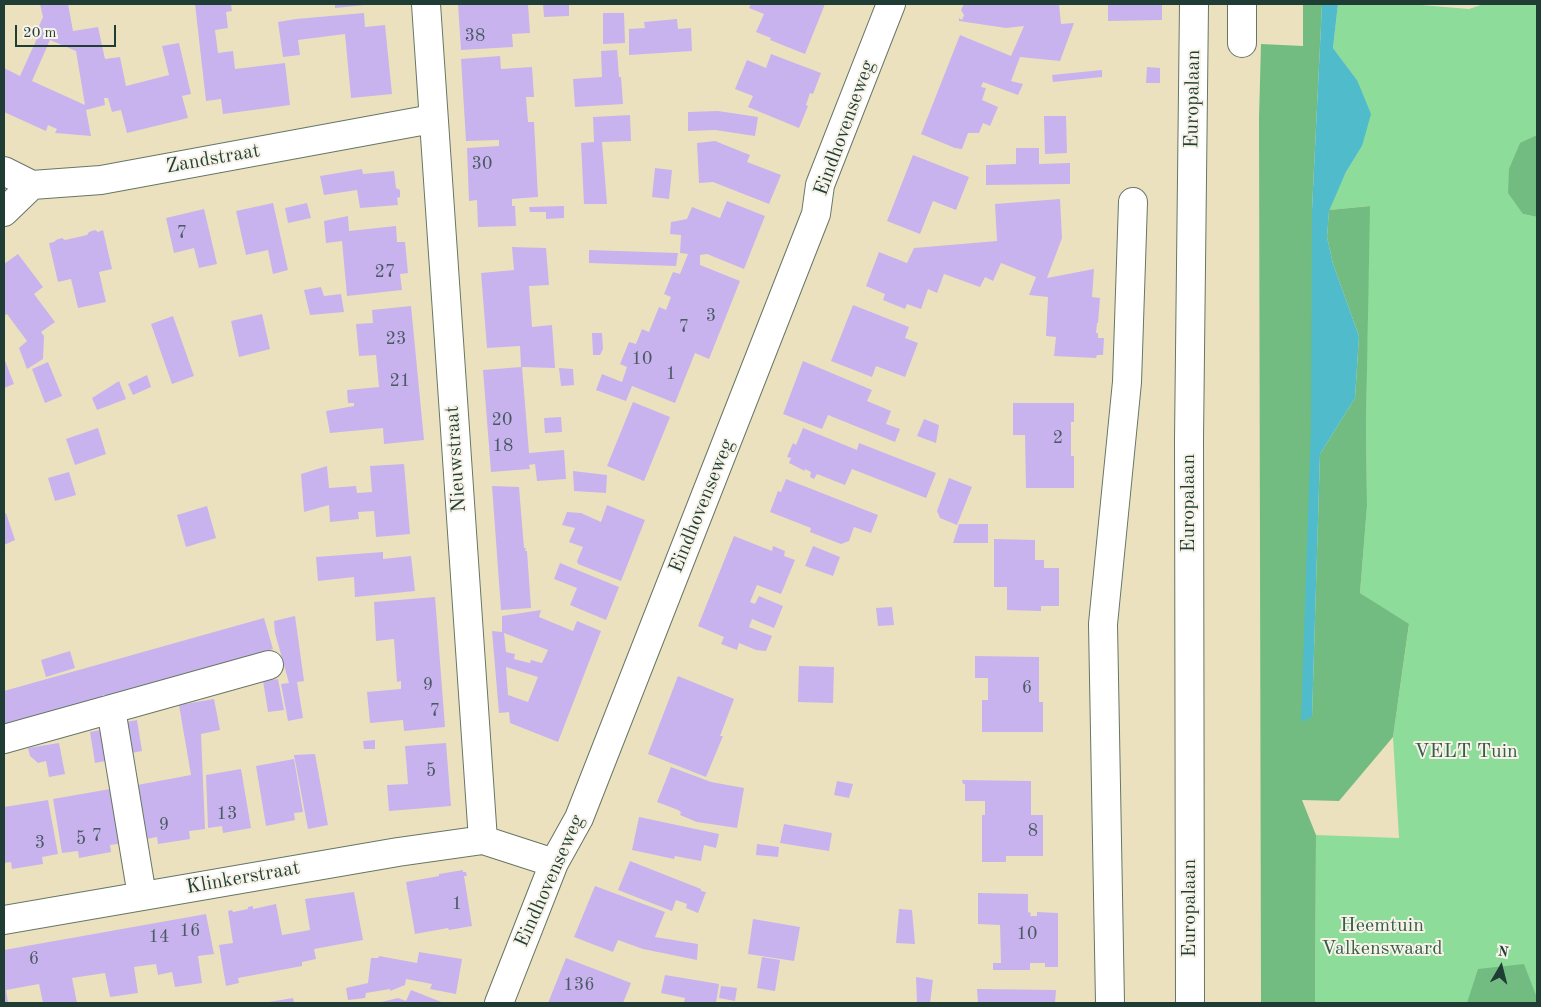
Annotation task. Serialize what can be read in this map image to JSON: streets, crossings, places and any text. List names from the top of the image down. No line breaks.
{"streets":{"street":["Europalaan","Eindhovenseweg","Zandstraat","Nieuwstraat","Klinkerstraat"]},"crossings":[["Zandstraat","Nieuwstraat"],["Nieuwstraat","Klinkerstraat"]],"parks":["VELT Tuin","Heemtuin Valkenswaard"],"house_numbers":["38","30","7","27","3","7","23","10","1","21","20","2","18","9","6","7","5","13","9","8","7","5","3","1","16","10","14","6","136"],"scale_bar":"20 m","north":"top"}
